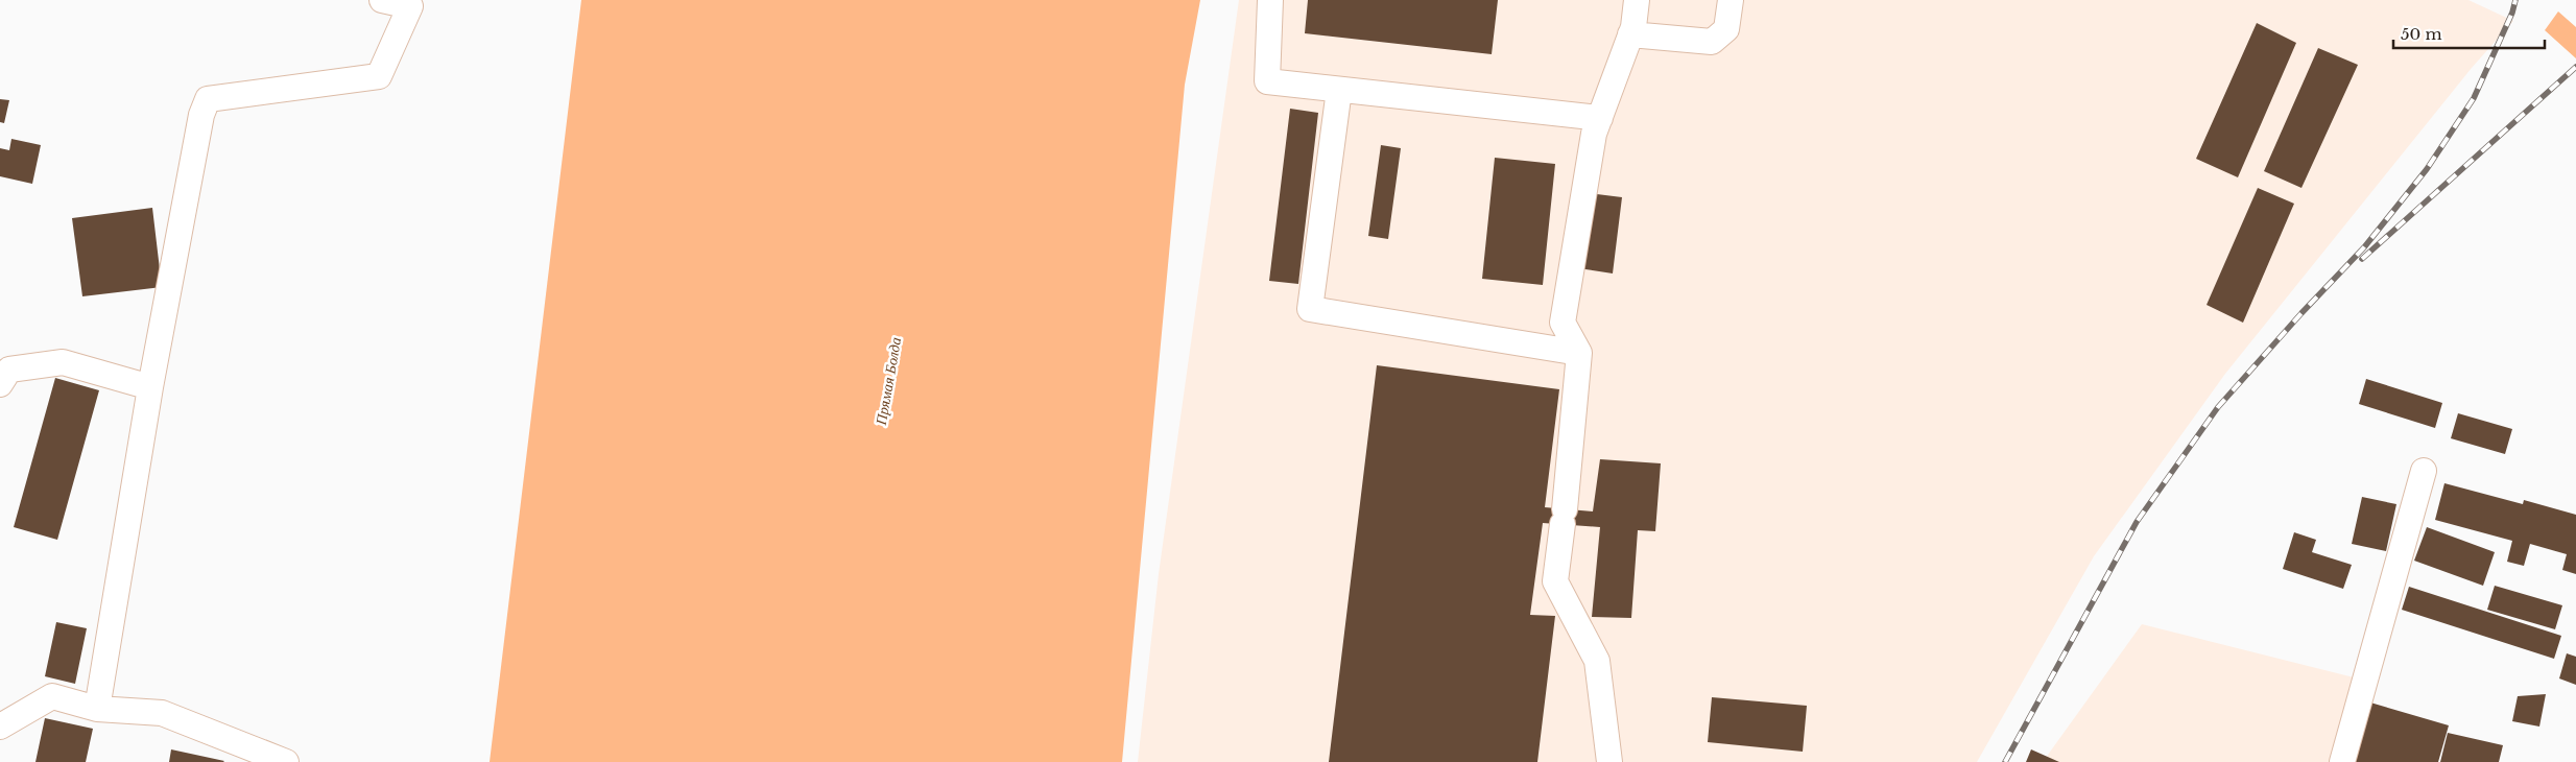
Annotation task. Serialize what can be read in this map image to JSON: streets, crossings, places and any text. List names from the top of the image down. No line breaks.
{"water":["Прямая Болда"],"scale_bar":"50 m"}
